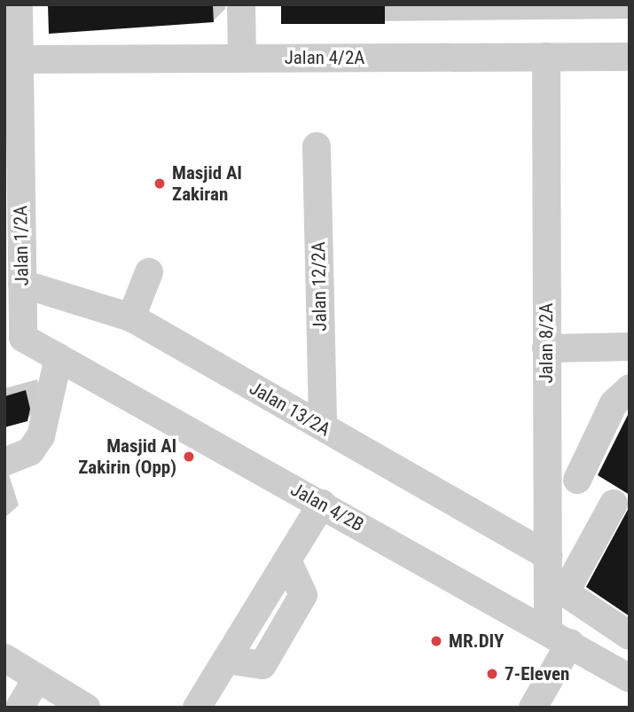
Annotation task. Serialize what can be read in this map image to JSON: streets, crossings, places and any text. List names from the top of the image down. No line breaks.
{"streets":{"street":["Jalan 4/2A","Jalan 1/2A","Jalan 12/2A","Jalan 8/2A","Jalan 13/2A","Jalan 4/2B"]},"crossings":[["Jalan 4/2A","Jalan 1/2A"],["Jalan 4/2A","Jalan 8/2A"],["Jalan 1/2A","Jalan 13/2A"],["Jalan 1/2A","Jalan 4/2B"],["Jalan 12/2A","Jalan 13/2A"],["Jalan 8/2A","Jalan 13/2A"],["Jalan 8/2A","Jalan 4/2B"]],"places":["Masjid Al Zakiran","Masjid Al Zakirin (Opp)","MR.DIY","7-Eleven"]}
